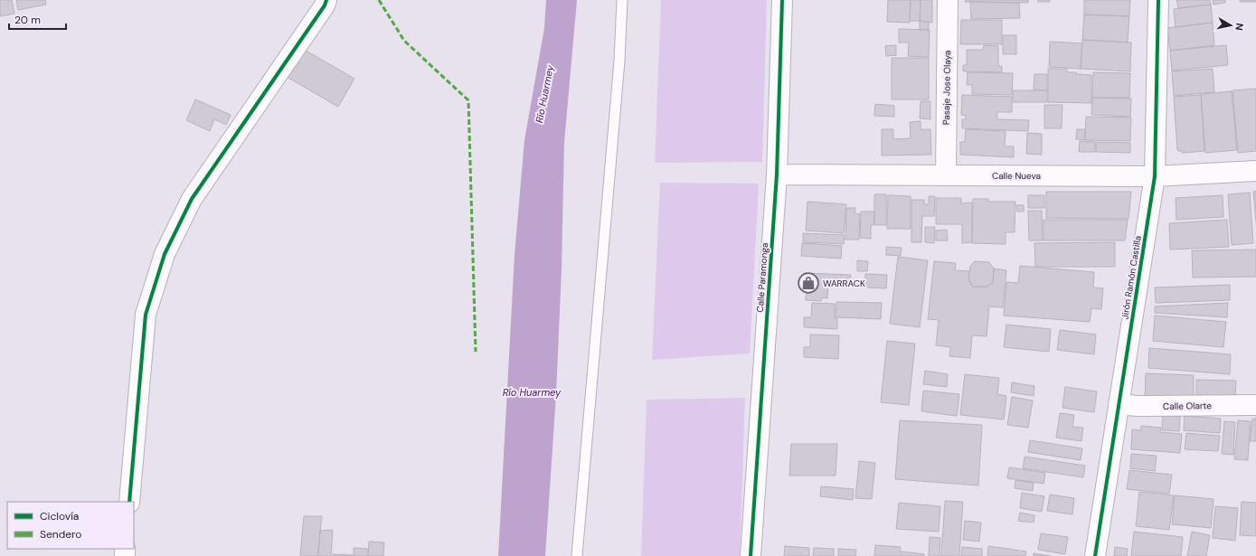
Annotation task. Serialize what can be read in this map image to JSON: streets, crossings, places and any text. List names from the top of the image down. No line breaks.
{"streets":{"street":["Pasaje Jose Olaya","Calle Nueva","Calle Paramonga","Jirón Ramón Castilla","Calle Olarte"]},"crossings":[["Pasaje Jose Olaya","Calle Nueva"],["Calle Nueva","Calle Paramonga"],["Calle Nueva","Jirón Ramón Castilla"],["Jirón Ramón Castilla","Calle Olarte"]],"water":["Río Huarmey"],"places":{"shop":["WARRACK"]},"legend":["Ciclovía","Sendero"],"scale_bar":"20 m","north":"right"}
